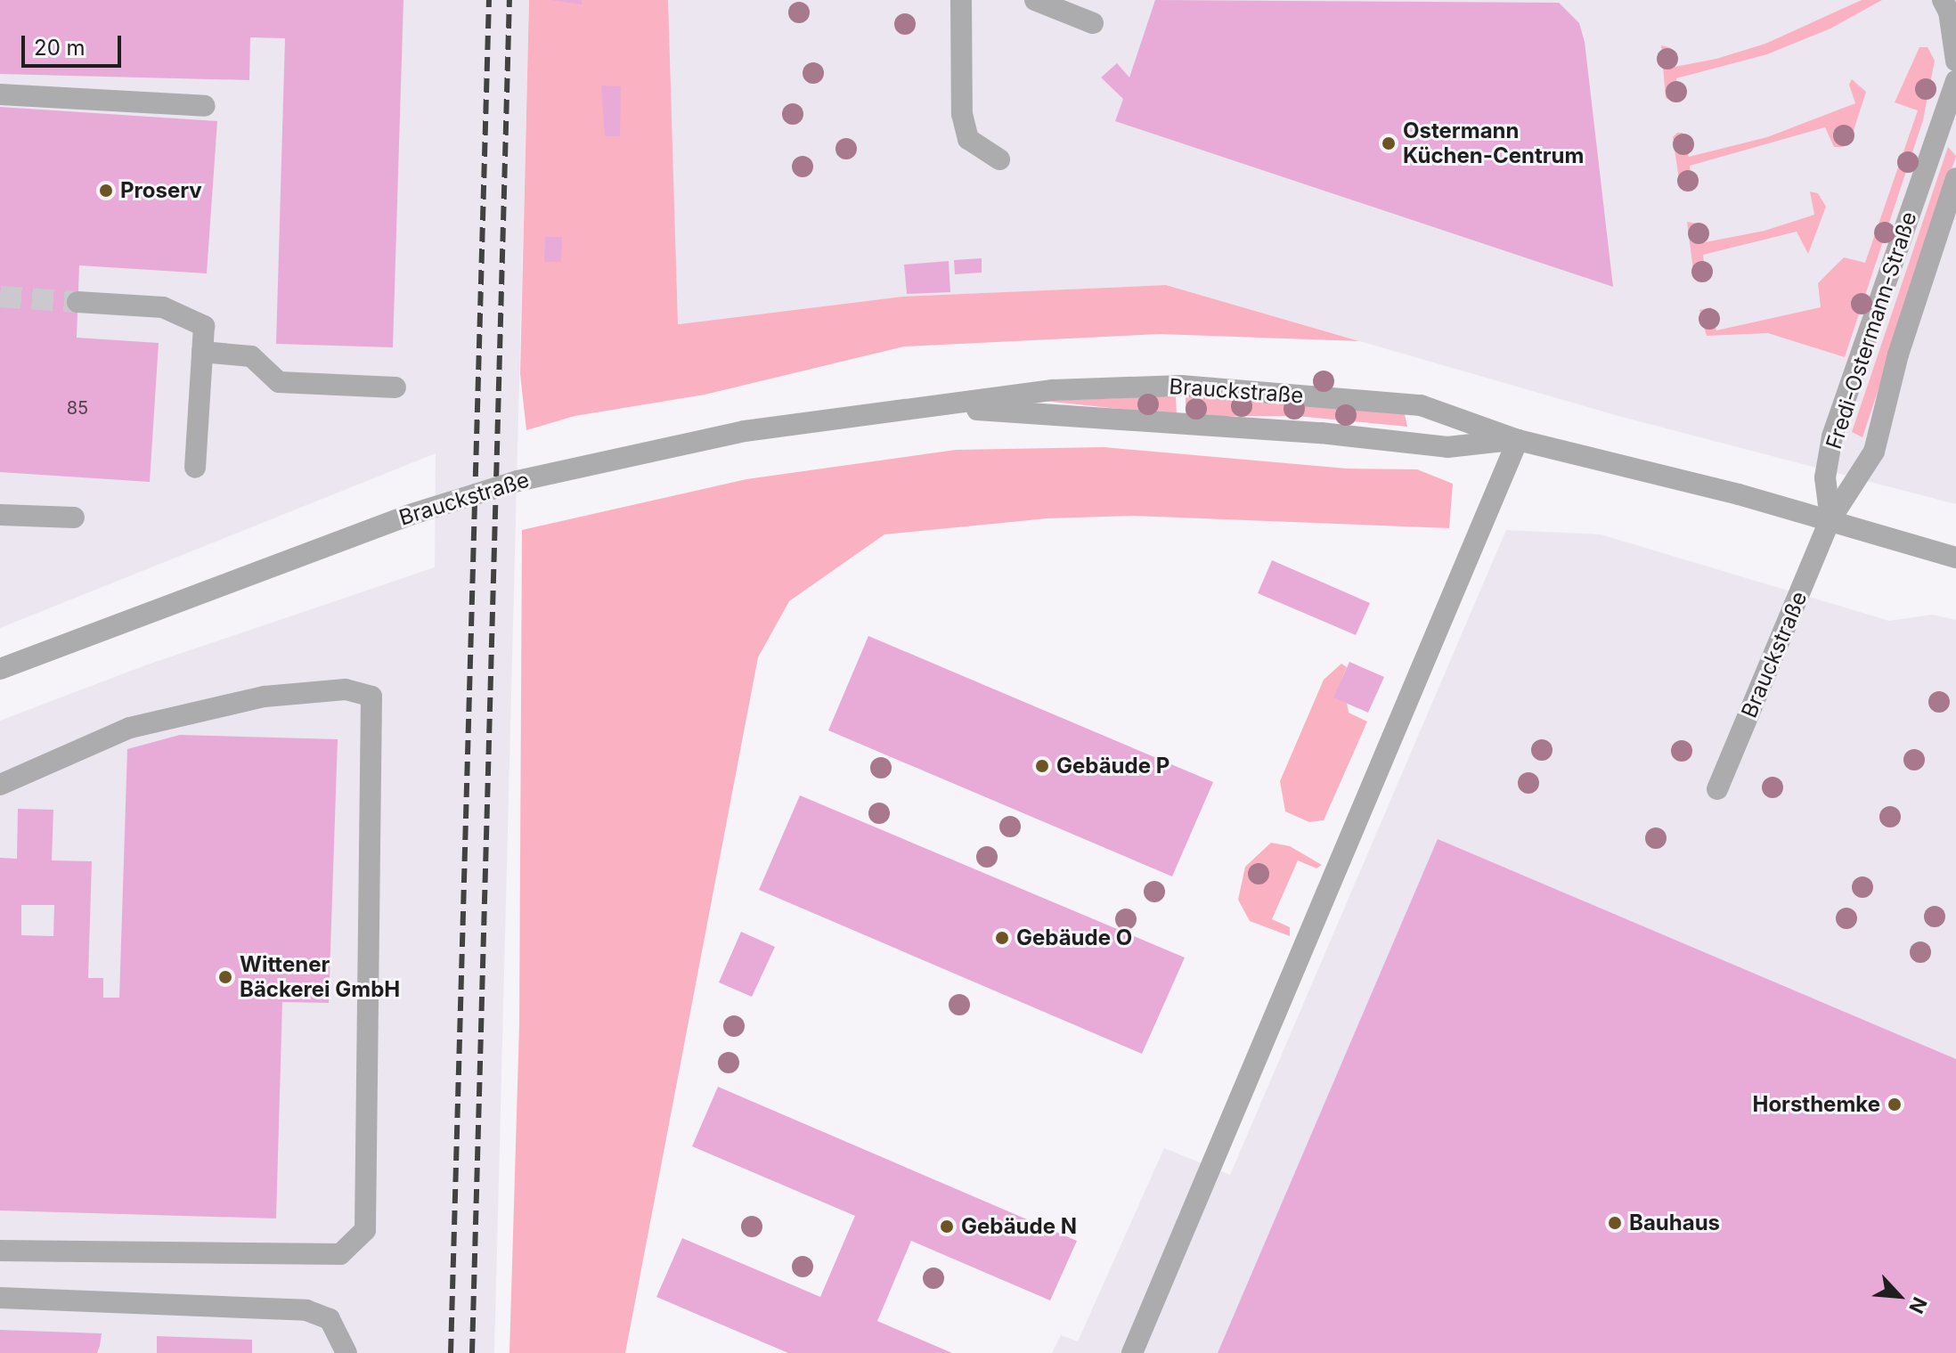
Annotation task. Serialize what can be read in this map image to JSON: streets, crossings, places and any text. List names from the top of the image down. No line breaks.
{"streets":{"street":["Fredi-Ostermann-Straße","Brauckstraße"]},"crossings":[["Fredi-Ostermann-Straße","Brauckstraße"]],"places":["Ostermann Küchen-Centrum","Proserv","Gebäude P","Gebäude O","Wittener Bäckerei GmbH","Horsthemke","Bauhaus","Gebäude N"],"house_numbers":["85"],"scale_bar":"20 m","north":"bottom right"}
